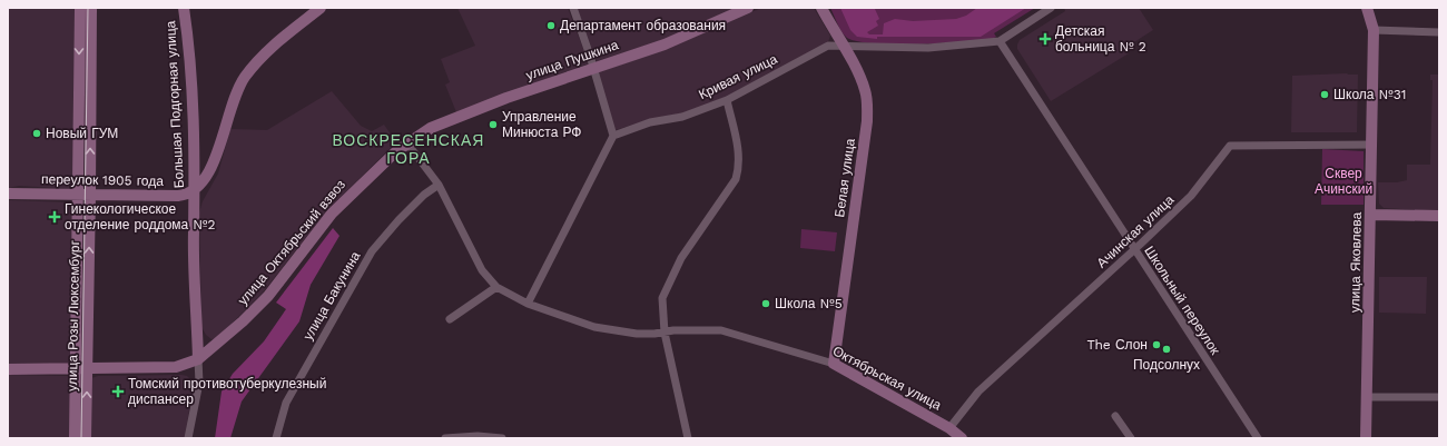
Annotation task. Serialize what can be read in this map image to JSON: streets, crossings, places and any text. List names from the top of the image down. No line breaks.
{"streets":{"street":["улица Пушкина","Кривая улица","Большая Подгорная улица","Белая улица","переулок 1905 года","Ачинская улица","улица Октябрьский взвоз","улица Яковлева","улица Бакунина","Школьный переулок","улица Розы Люксембург","Октябрьская улица"]},"crossings":[["улица Пушкина","улица Октябрьский взвоз"],["улица Пушкина","Октябрьская улица"],["Кривая улица","Белая улица"],["Кривая улица","Школьный переулок"],["Большая Подгорная улица","переулок 1905 года"],["Большая Подгорная улица","улица Октябрьский взвоз"],["Белая улица","Октябрьская улица"],["переулок 1905 года","улица Розы Люксембург"],["Ачинская улица","улица Яковлева"],["Ачинская улица","Школьный переулок"],["Ачинская улица","Октябрьская улица"],["улица Октябрьский взвоз","Октябрьская улица"],["улица Бакунина","Октябрьская улица"]],"districts":["ВОСКРЕСЕНСКАЯ ГОРА"],"parks":["Сквер Ачинский"],"places":{"other":["Департамент образования","Школа №31","Управление Минюста РФ","Новый ГУМ","Школа №5","The Слон","Подсолнух"],"health":["Детская больница № 2","Гинекологическое отделение роддома №2","Томский противотуберкулезный диспансер"]}}
